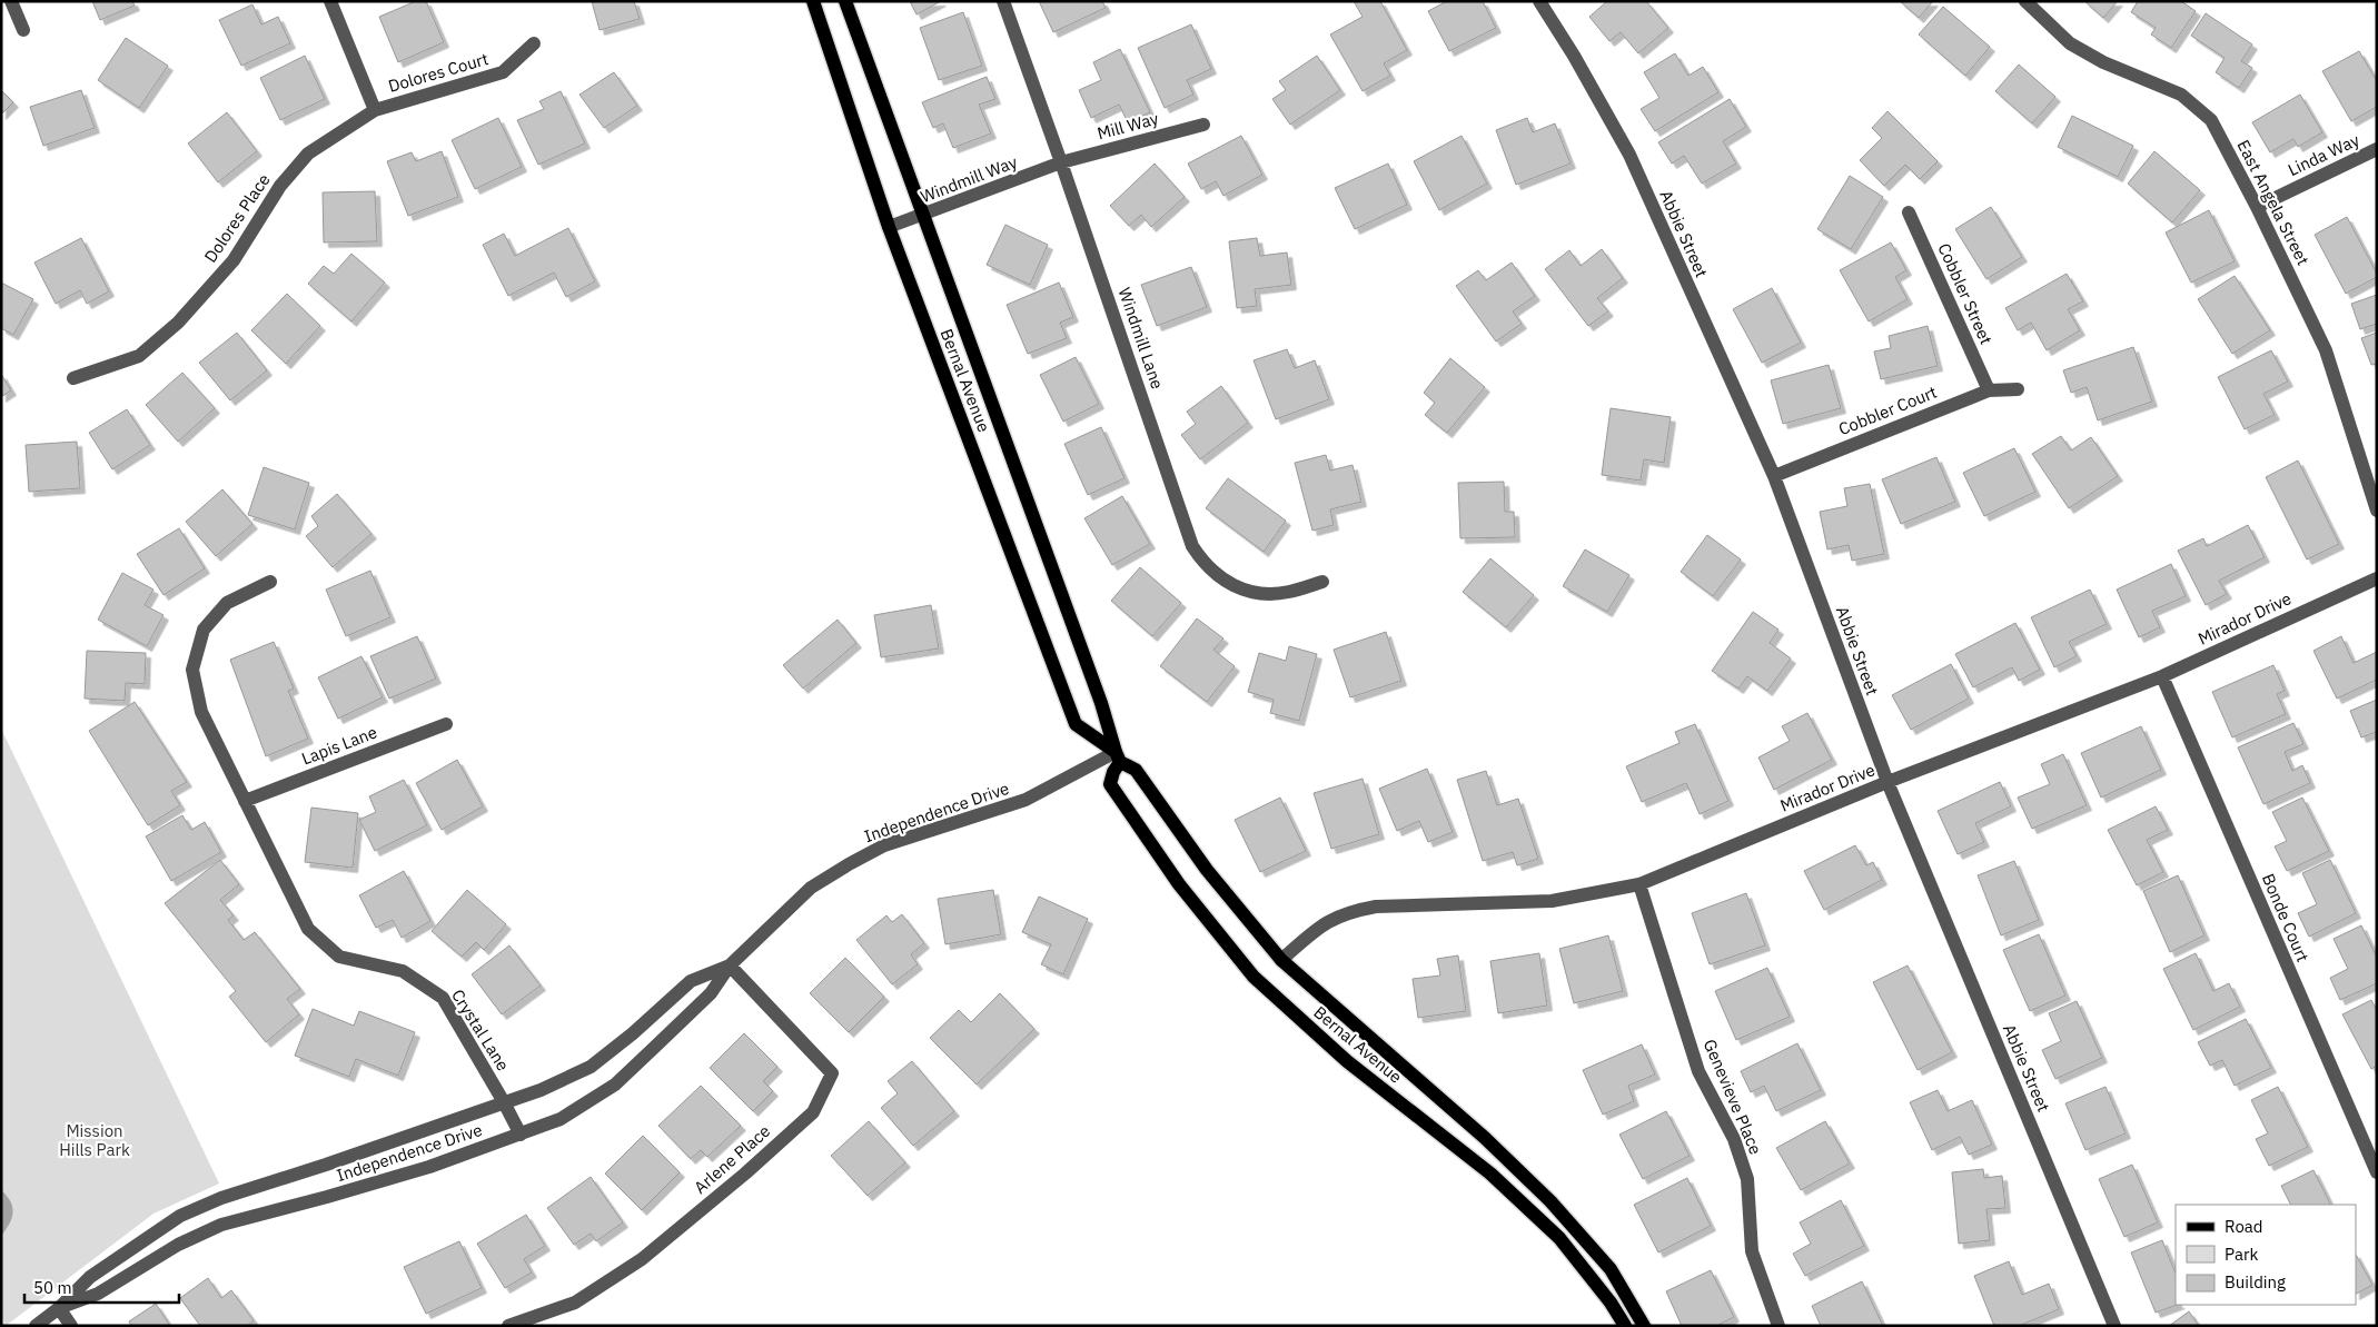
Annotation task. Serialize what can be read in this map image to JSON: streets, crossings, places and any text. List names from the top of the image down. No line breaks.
{"streets":{"main road":["Bernal Avenue"],"street":["Dolores Court","Mill Way","Linda Way","Windmill Way","East Angela Street","Dolores Place","Abbie Street","Cobbler Street","Windmill Lane","Cobbler Court","Mirador Drive","Lapis Lane","Independence Drive","Bonde Court","Crystal Lane","Genevieve Place","Arlene Place"]},"crossings":[["Dolores Court","Dolores Place"],["Mill Way","Windmill Way"],["Mill Way","Windmill Lane"],["Linda Way","East Angela Street"],["Windmill Way","Windmill Lane"],["Windmill Way","Bernal Avenue"],["Abbie Street","Cobbler Court"],["Abbie Street","Mirador Drive"],["Cobbler Street","Cobbler Court"],["Bernal Avenue","Mirador Drive"],["Bernal Avenue","Independence Drive"],["Mirador Drive","Bonde Court"],["Mirador Drive","Genevieve Place"],["Lapis Lane","Crystal Lane"],["Independence Drive","Crystal Lane"],["Independence Drive","Arlene Place"]],"parks":["Mission Hills Park"],"legend":["Road","Park","Building"],"scale_bar":"50 m"}
